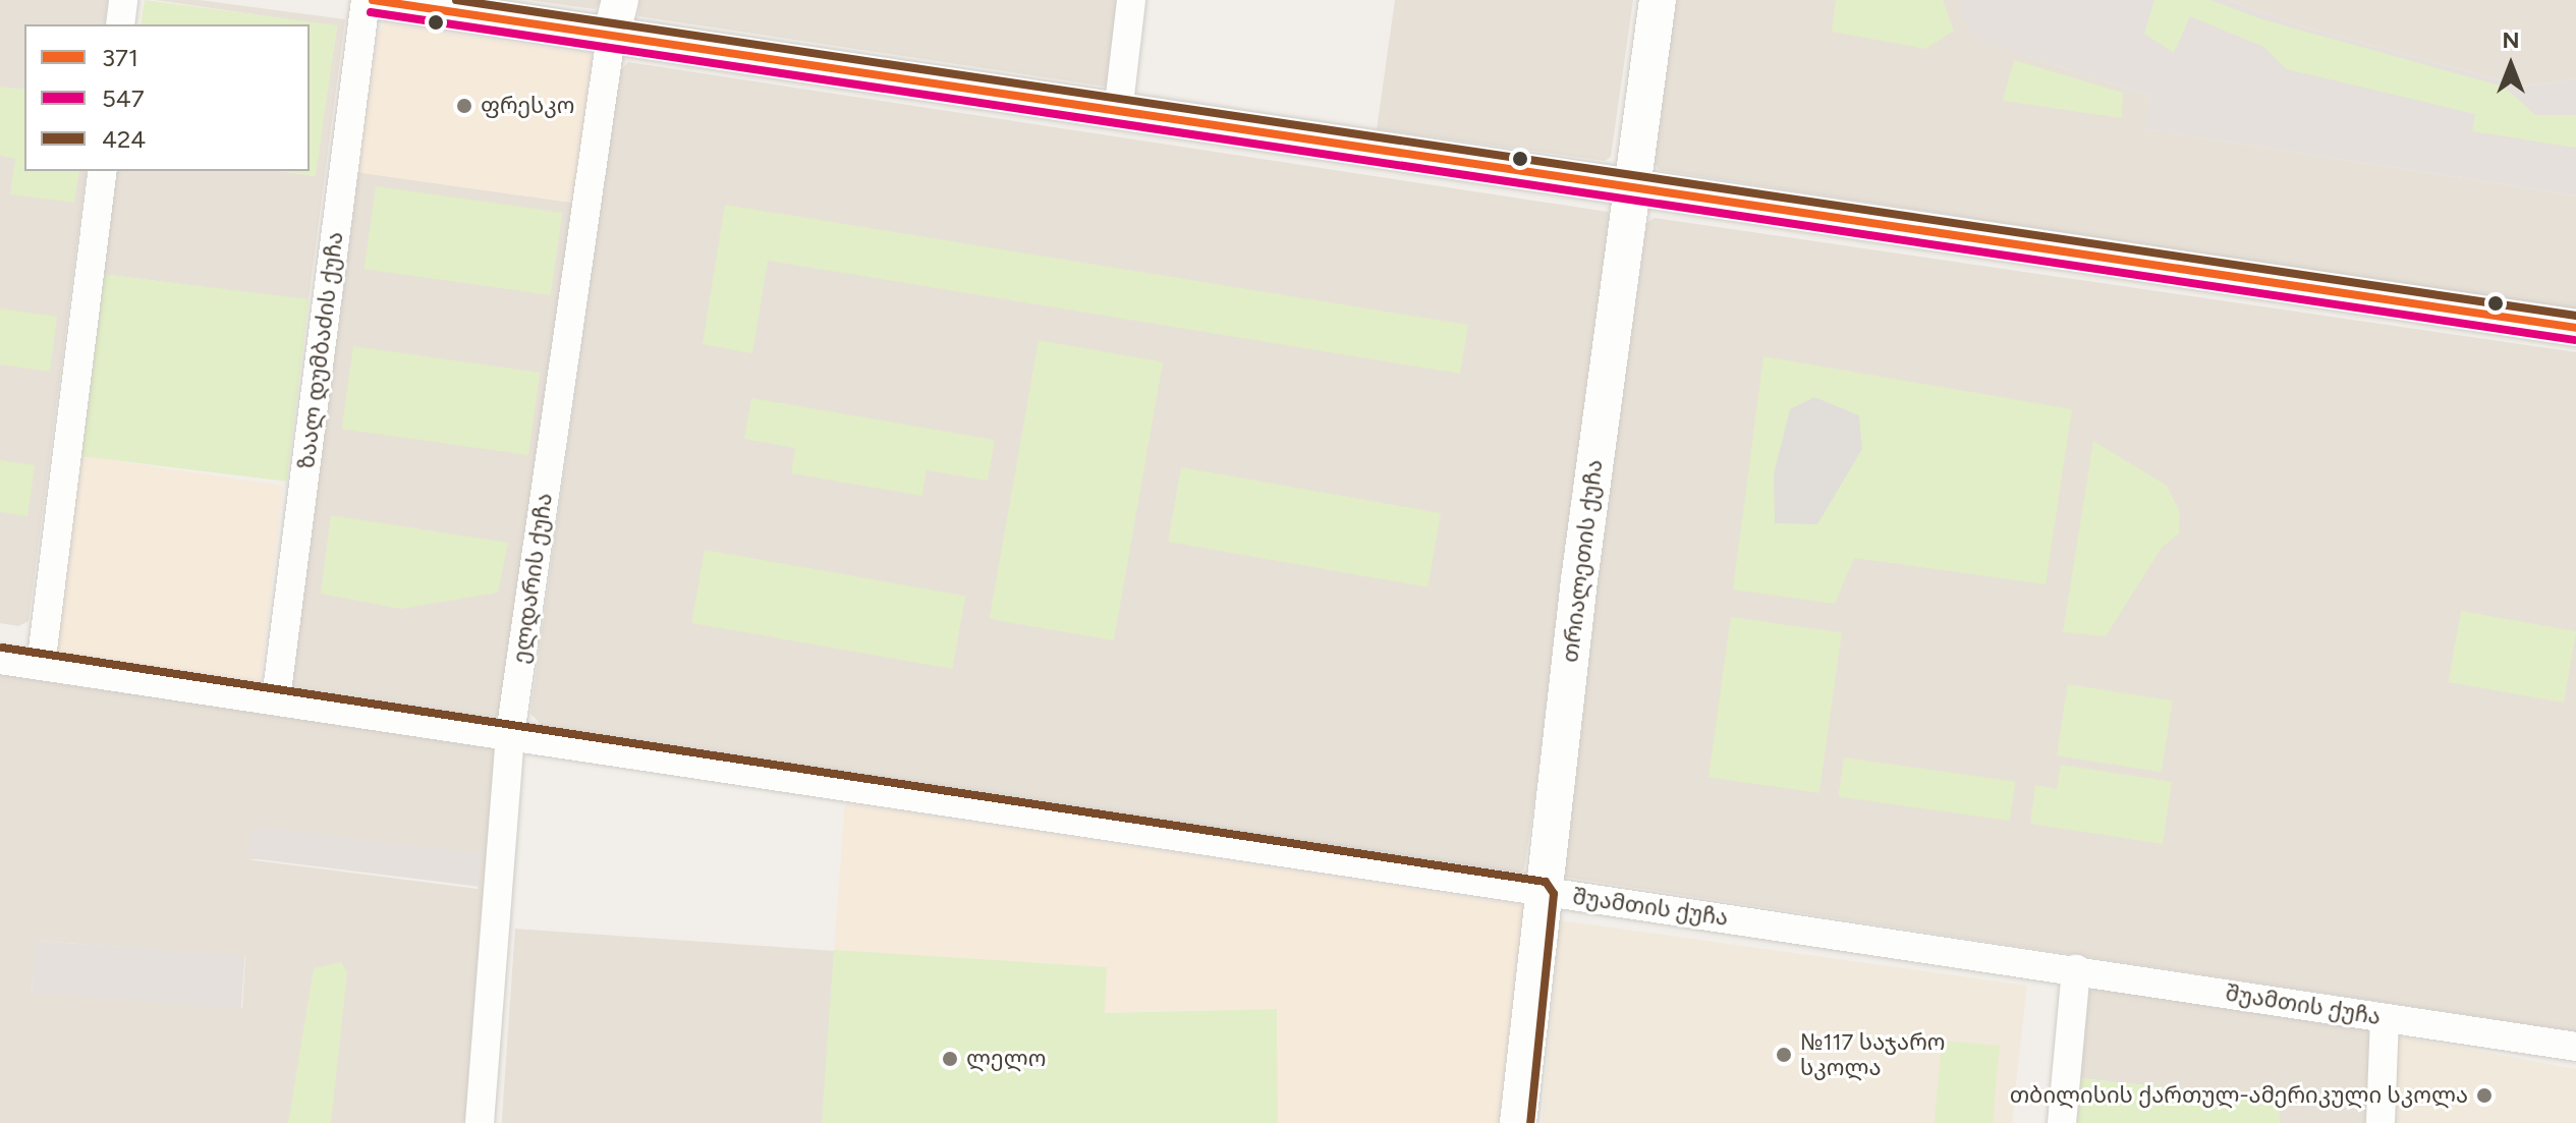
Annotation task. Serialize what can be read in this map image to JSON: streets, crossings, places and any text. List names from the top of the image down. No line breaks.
{"streets":{"street":["ზაალ დუმბაძის ქუჩა","თრიალეთის ქუჩა","ელდარის ქუჩა","შუამთის ქუჩა"]},"crossings":[["ზაალ დუმბაძის ქუჩა","შუამთის ქუჩა"],["თრიალეთის ქუჩა","შუამთის ქუჩა"],["ელდარის ქუჩა","შუამთის ქუჩა"]],"places":["ფრესკო","№117 საჯარო სკოლა","ლელო","თბილისის ქართულ-ამერიკული სკოლა"],"lines":["transit line 371","transit line 424","transit line 547"],"legend":["371","547","424"],"north":"top"}
